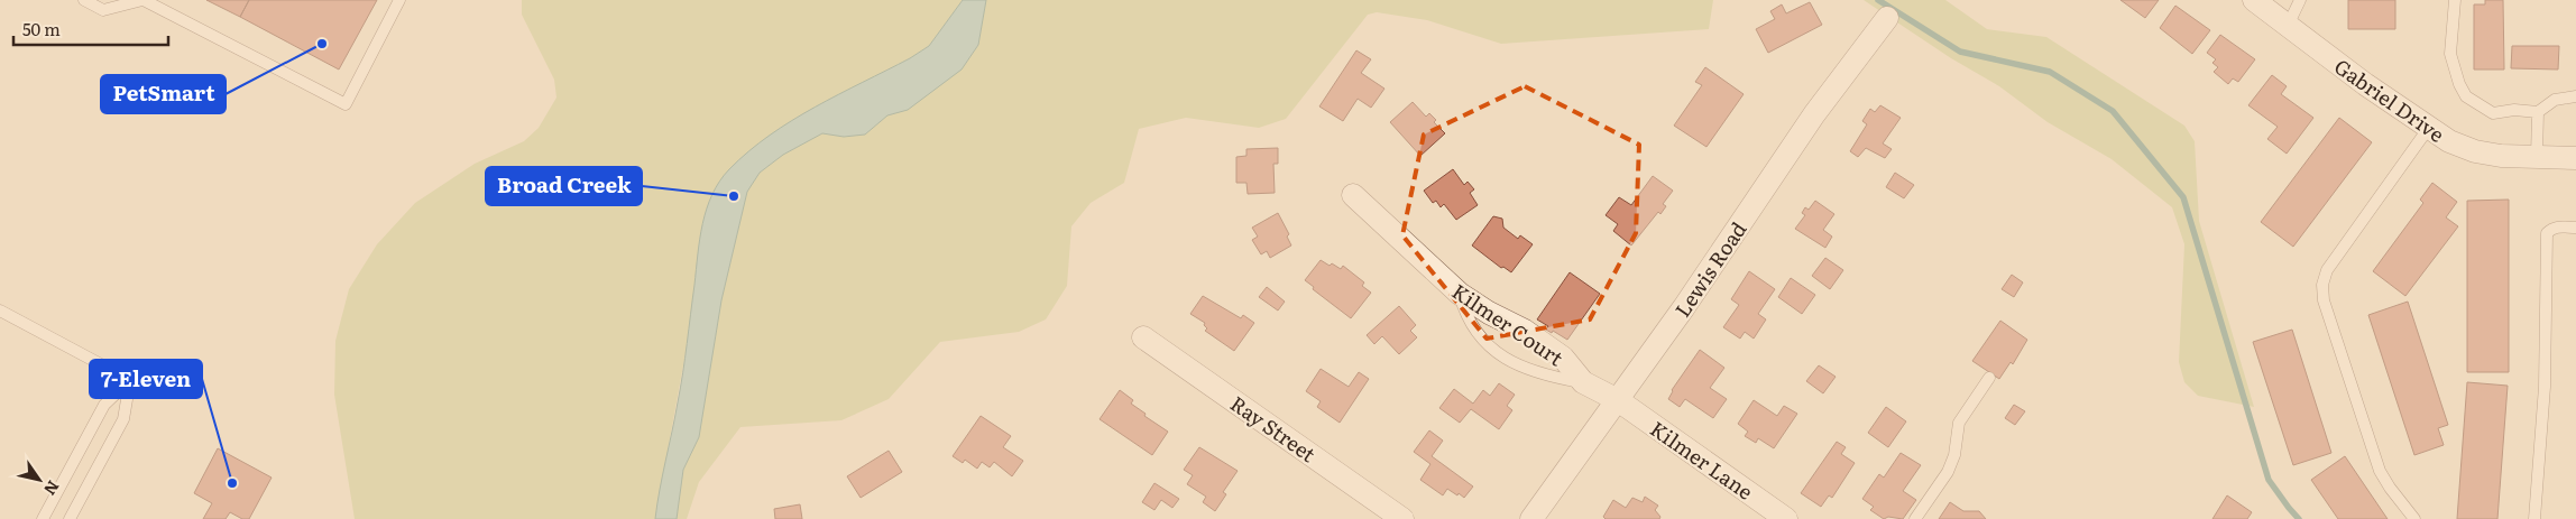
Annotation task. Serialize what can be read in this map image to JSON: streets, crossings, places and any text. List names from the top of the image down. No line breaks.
{"streets":{"street":["Gabriel Drive","Lewis Road","Kilmer Court","Ray Street","Kilmer Lane"]},"crossings":[["Lewis Road","Kilmer Court"],["Lewis Road","Kilmer Lane"],["Kilmer Court","Kilmer Lane"]],"places":["PetSmart","Broad Creek","7-Eleven"],"scale_bar":"50 m","north":"bottom right"}
